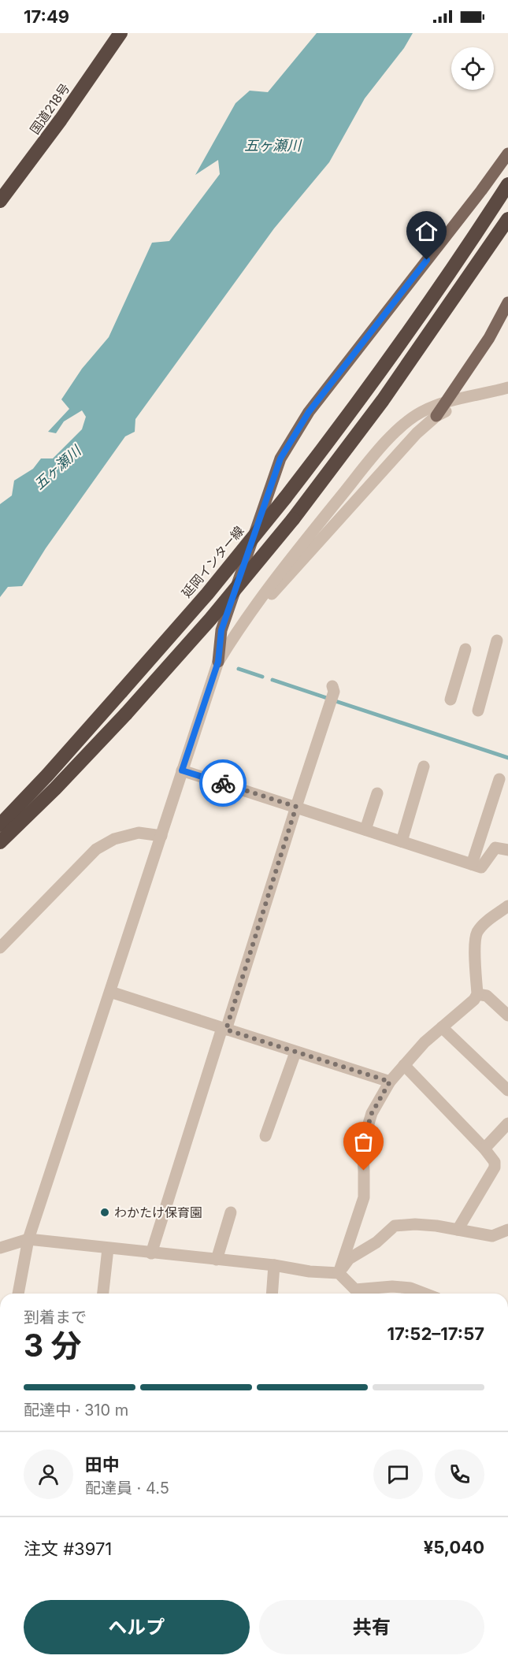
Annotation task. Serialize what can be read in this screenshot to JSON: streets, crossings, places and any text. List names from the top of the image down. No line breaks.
{"streets":{"highway":["国道218号","延岡インター線"]},"water":["五ヶ瀬川"],"places":["わかたけ保育園"],"page":{"status":"17:49","heading":["3 分","到着まで","17:52–17:57"],"panel":["田中","配達員 · 4.5","注文 #3971","¥5,040"],"bar":"配達中 · 310 m","buttons":["ヘルプ","共有"]}}
